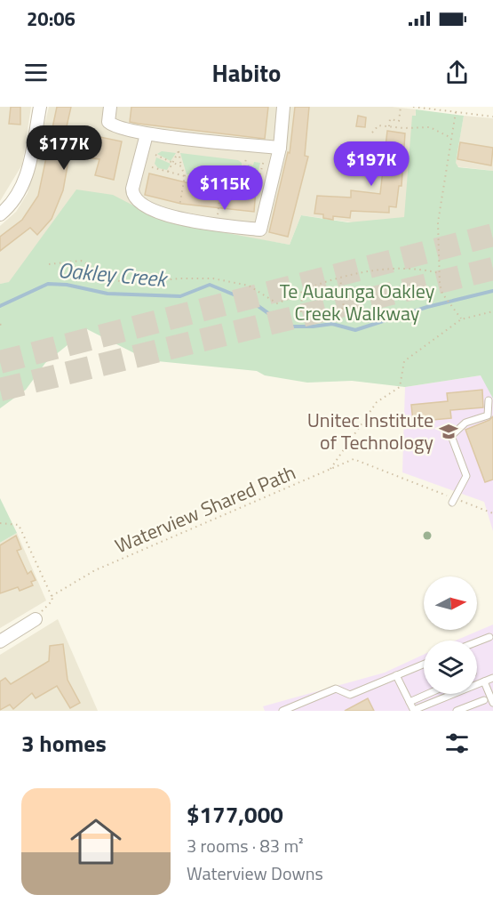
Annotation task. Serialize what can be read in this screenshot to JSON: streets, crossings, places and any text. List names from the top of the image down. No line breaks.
{"streets":{"path":["Waterview Shared Path"]},"water":["Oakley Creek"],"parks":["Te Auaunga Oakley Creek Walkway"],"places":{"school or university":["Unitec Institute of Technology"]},"north":"right","page":{"status":"20:06","header":"Habito","price":["$177K","$197K","$115K"],"heading":"3 homes","list":[{"name":"$177,000","note":"3 rooms · 83 m² · Waterview Downs"}]}}
